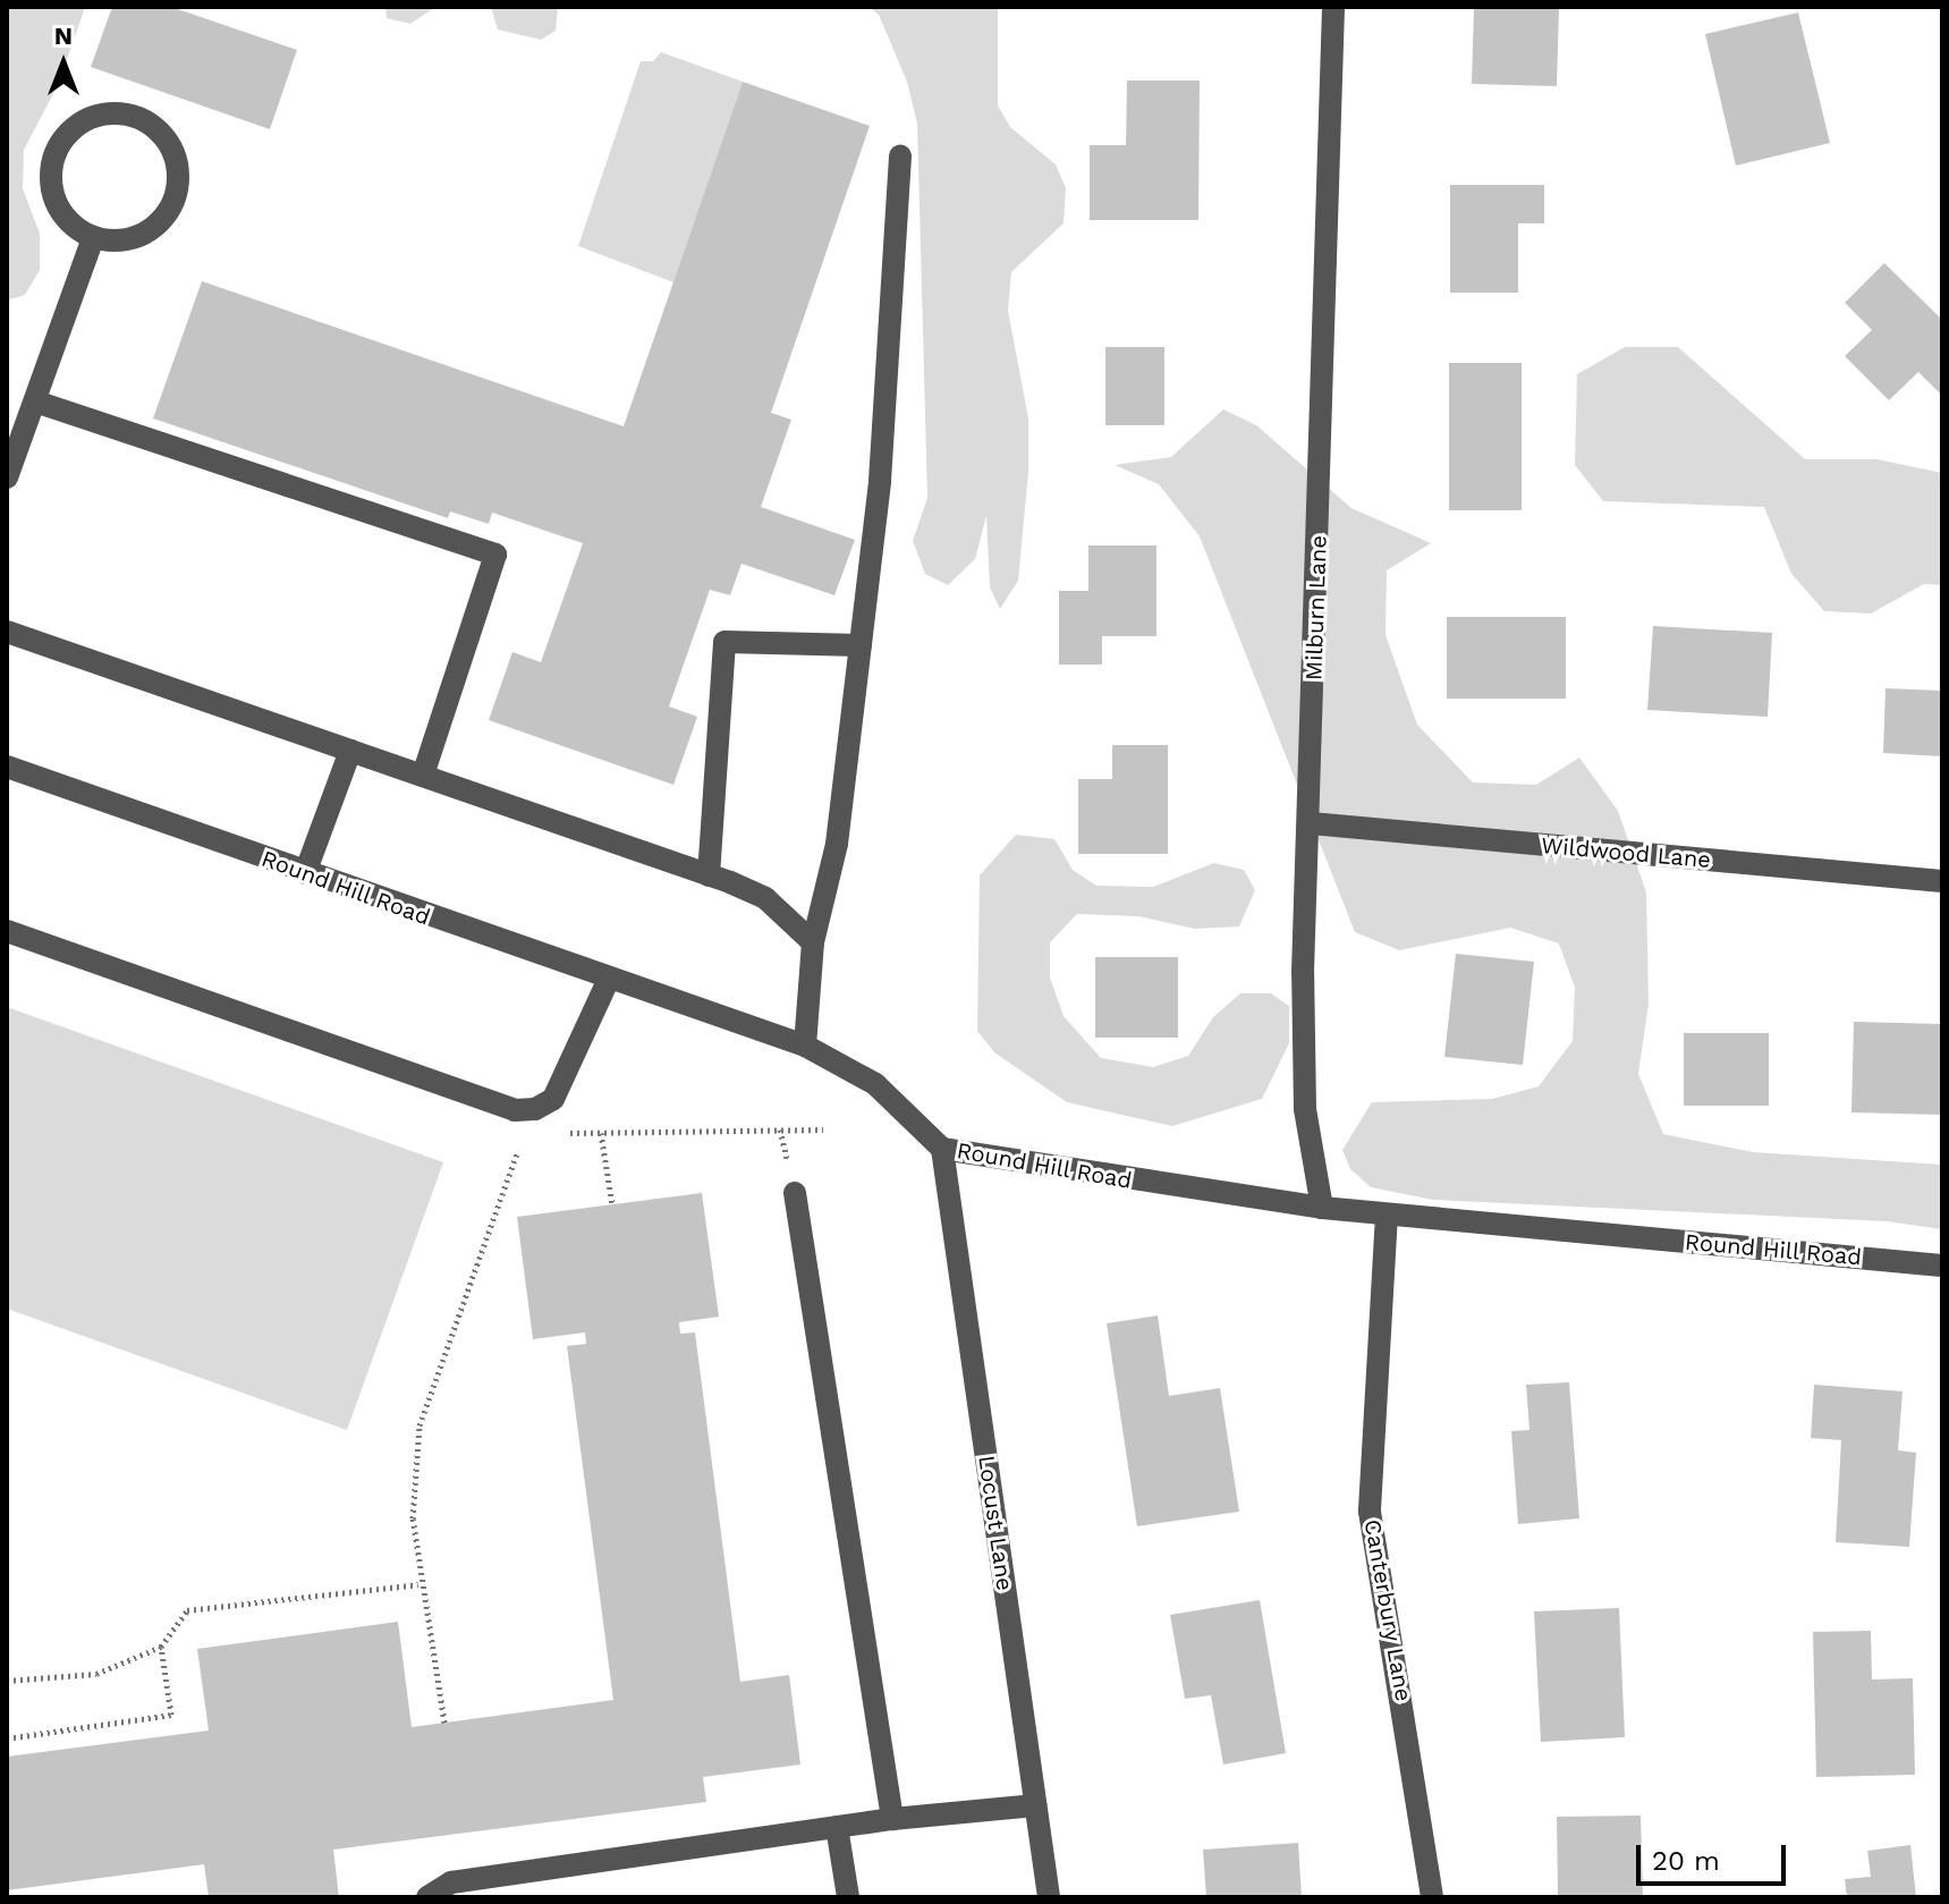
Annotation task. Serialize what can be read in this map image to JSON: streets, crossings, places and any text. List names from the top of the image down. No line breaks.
{"streets":{"street":["Milburn Lane","Wildwood Lane","Round Hill Road","Locust Lane","Canterbury Lane"]},"crossings":[["Milburn Lane","Wildwood Lane"],["Milburn Lane","Round Hill Road"],["Round Hill Road","Locust Lane"],["Round Hill Road","Canterbury Lane"]],"scale_bar":"20 m","north":"top"}
